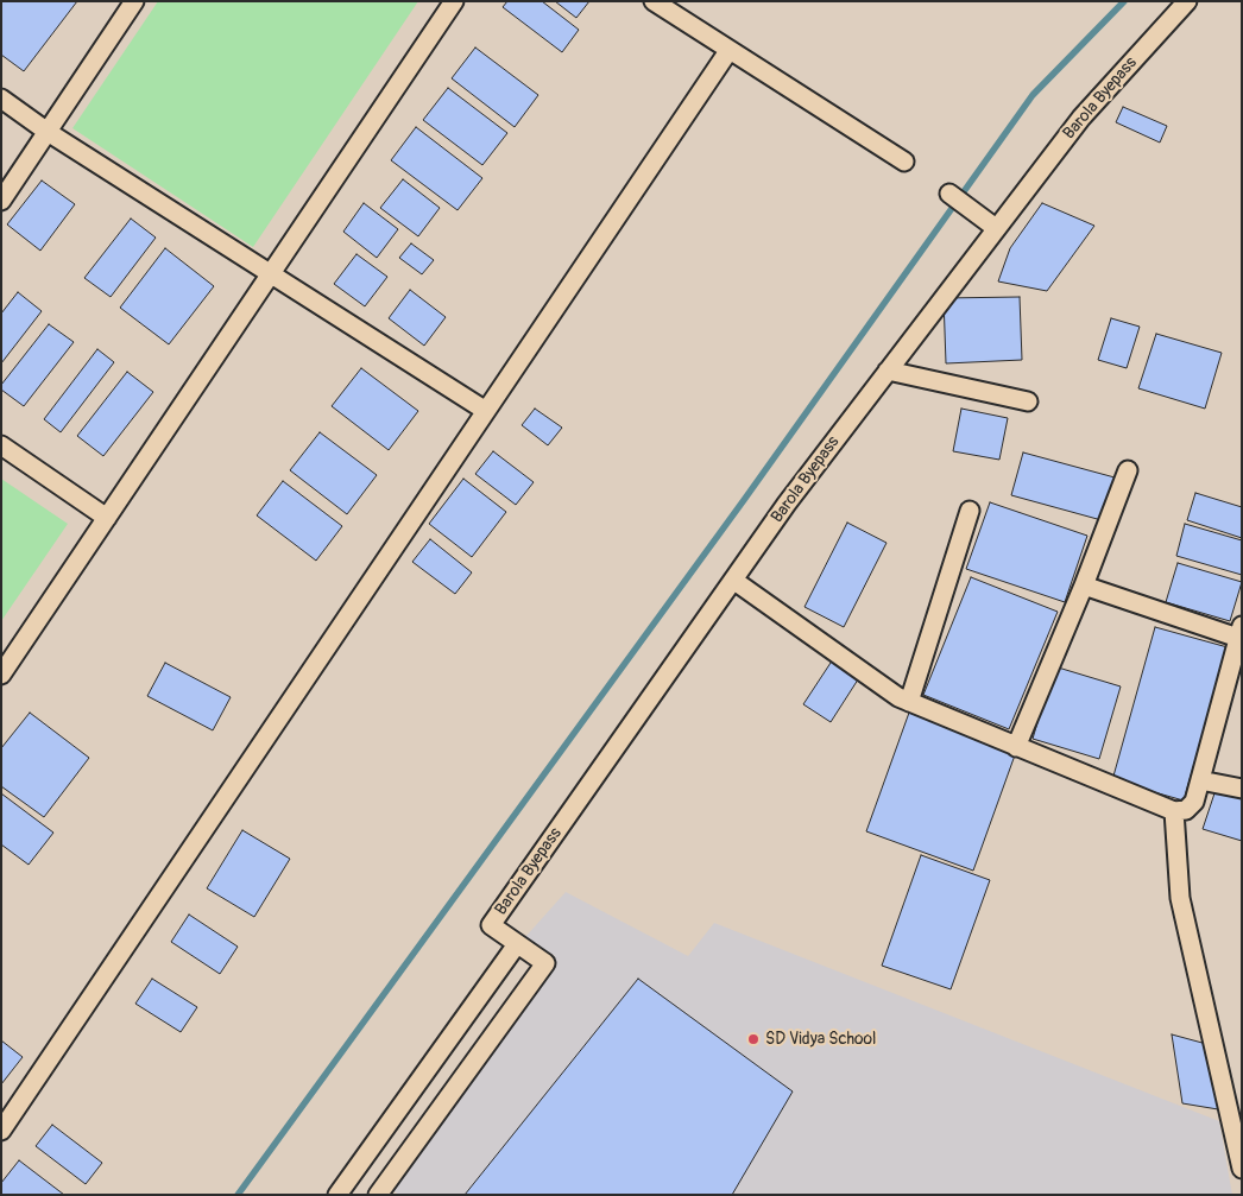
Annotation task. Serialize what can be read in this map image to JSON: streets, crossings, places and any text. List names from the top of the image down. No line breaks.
{"streets":{"street":["Barola Byepass"]},"places":["SD Vidya School"]}
